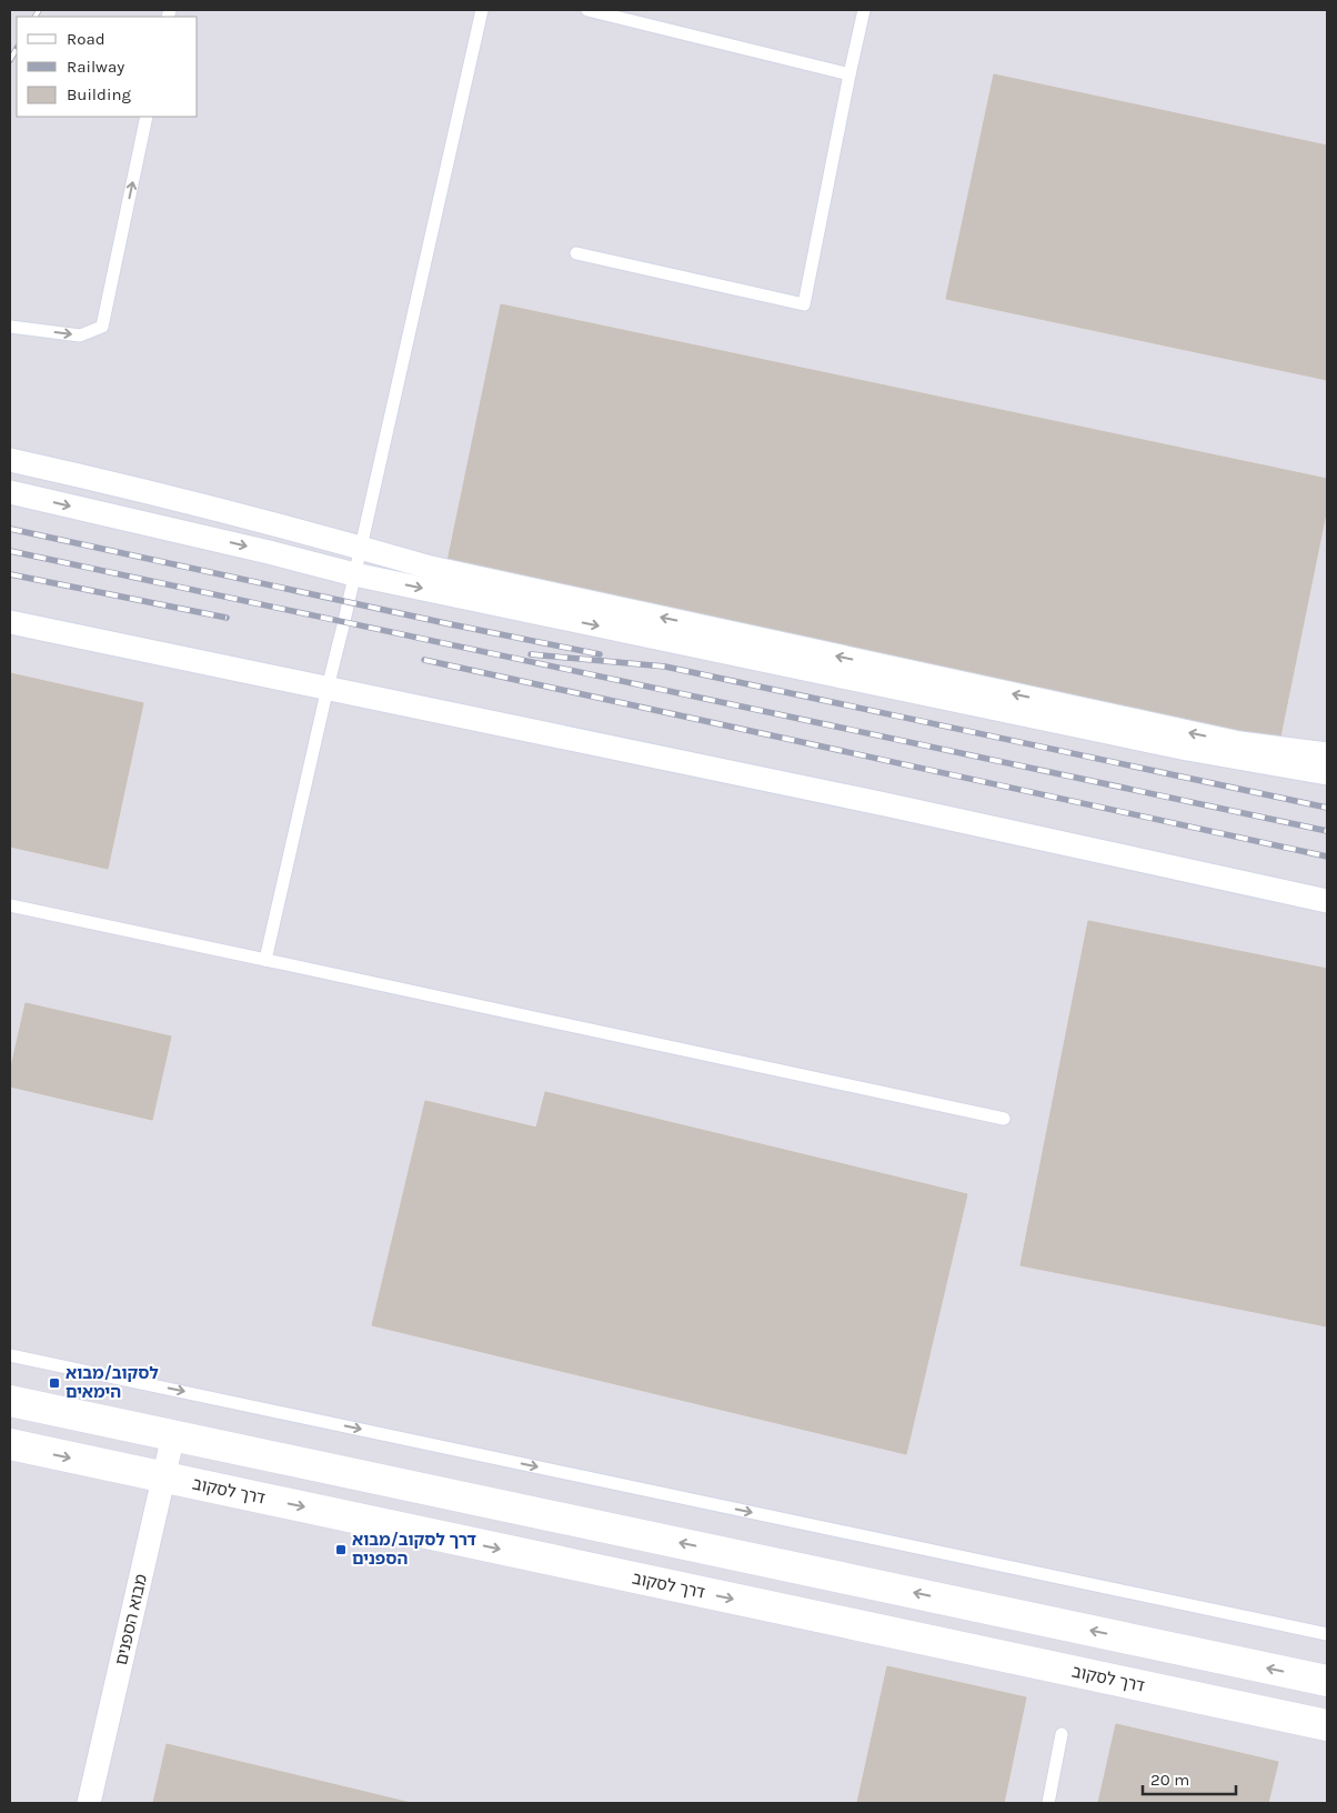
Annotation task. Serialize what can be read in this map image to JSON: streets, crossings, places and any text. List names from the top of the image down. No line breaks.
{"streets":{"street":["דרך לסקוב","מבוא הספנים"]},"crossings":[["דרך לסקוב","מבוא הספנים"]],"places":{"transit":["לסקוב/מבוא הימאים","דרך לסקוב/מבוא הספנים"]},"legend":["Road","Railway","Building"],"scale_bar":"20 m"}
